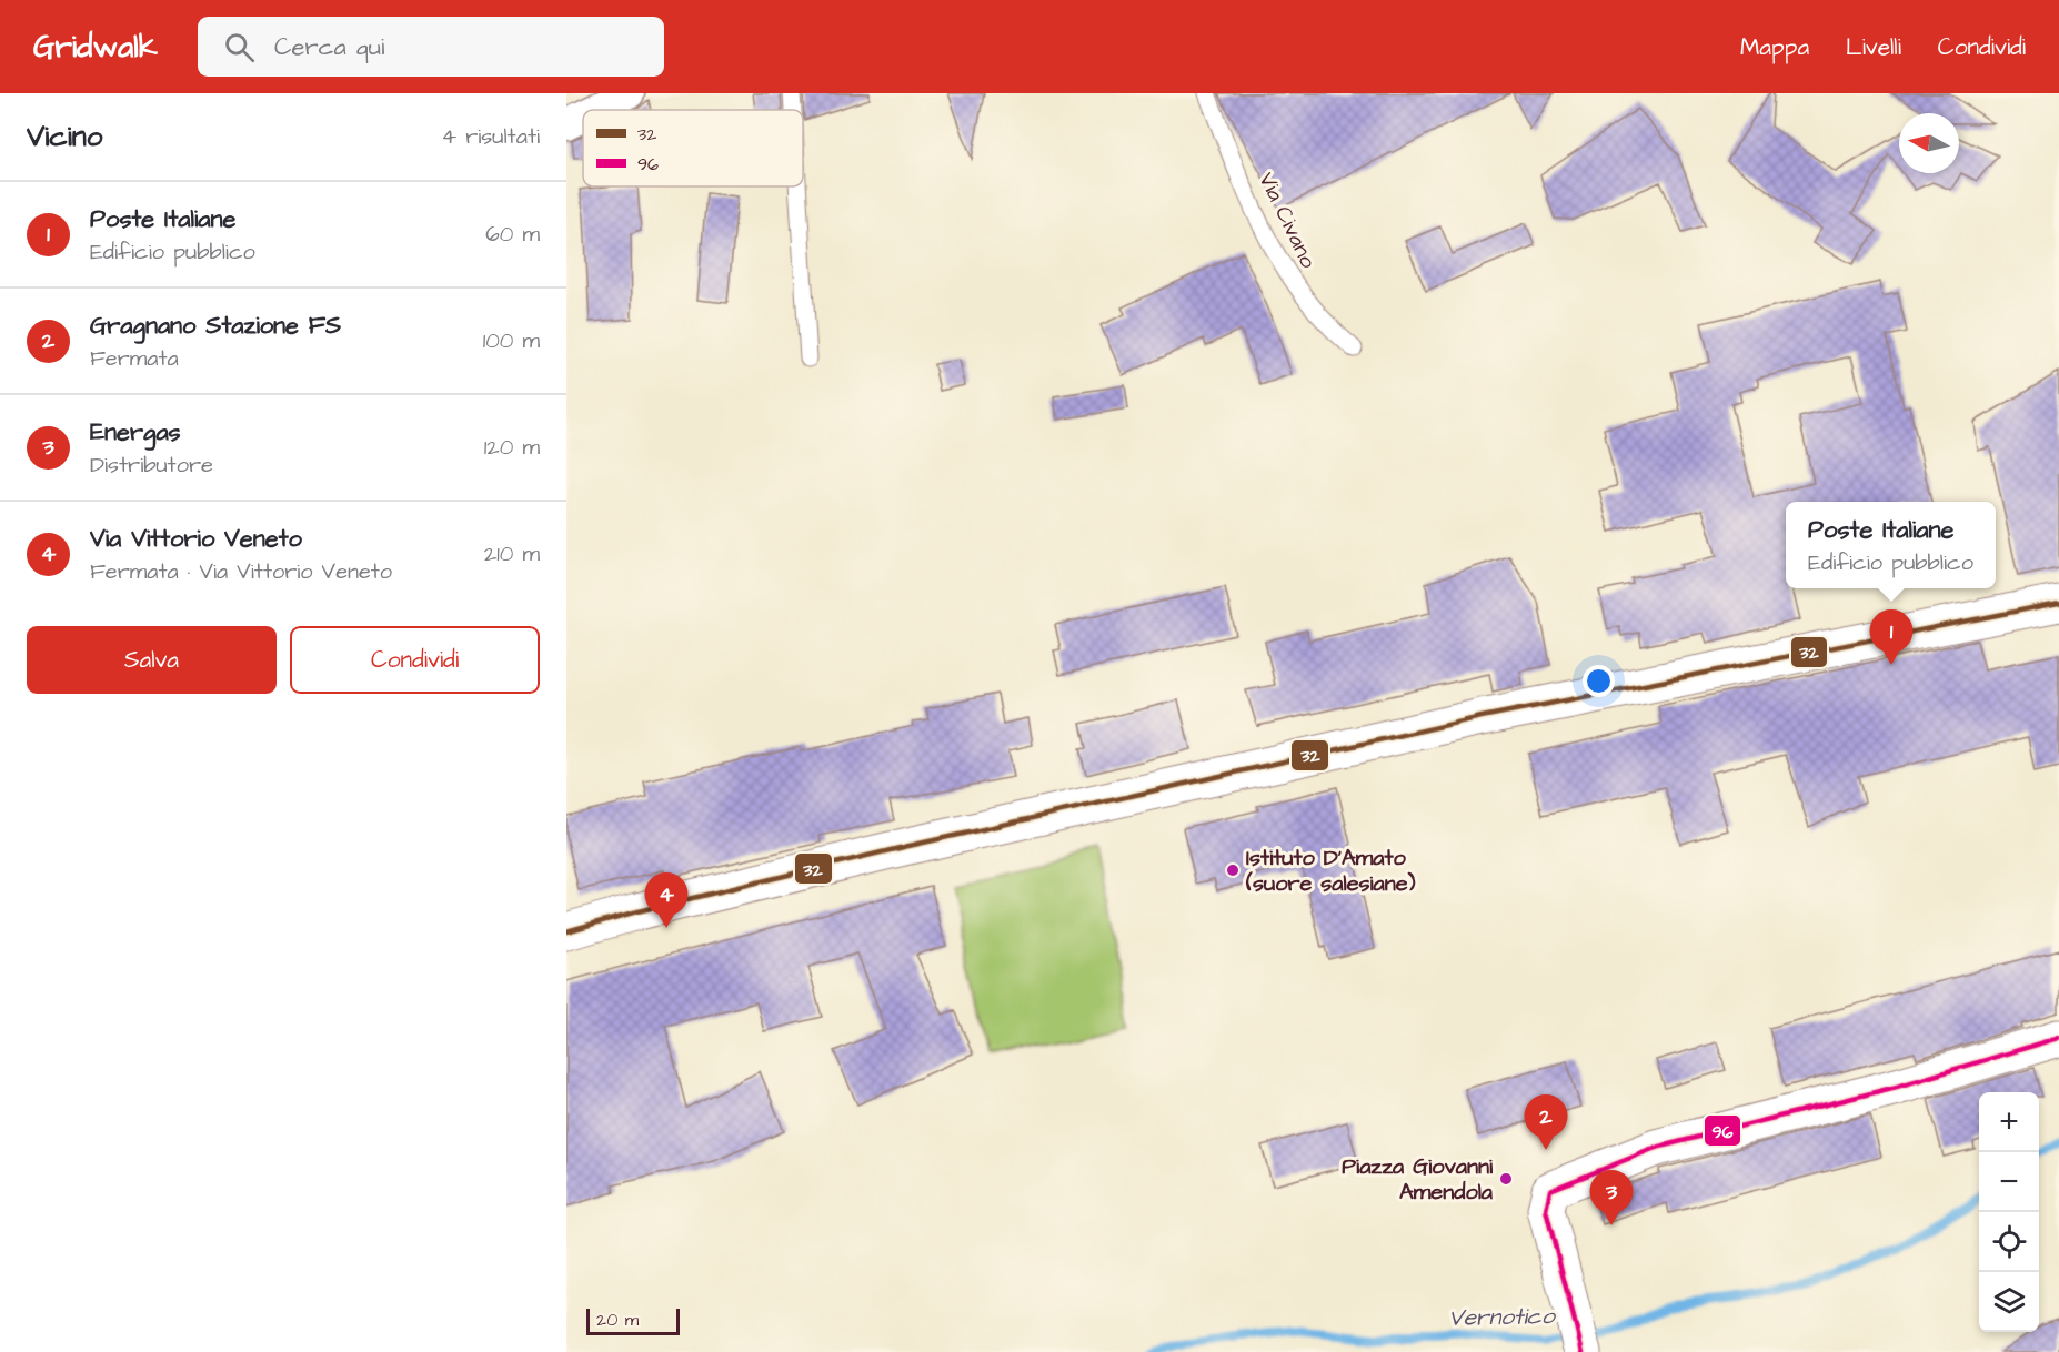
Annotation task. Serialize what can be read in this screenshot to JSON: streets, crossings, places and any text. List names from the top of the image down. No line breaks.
{"streets":{"lane":["Via Civano"]},"water":["Vernotico"],"places":["Istituto D'Amato (suore salesiane)","Piazza Giovanni Amendola"],"lines":["transit line 32","transit line 96"],"legend":["32","96"],"scale_bar":"20 m","north":"left","page":{"header":"Gridwalk","search":"Cerca qui","nav":["Mappa","Livelli","Condividi"],"heading":["Vicino","4 risultati"],"list":[{"mark":"1","name":"Poste Italiane","note":"Edificio pubblico","value":"60 m"},{"mark":"2","name":"Gragnano Stazione FS","note":"Fermata","value":"100 m"},{"mark":"3","name":"Energas","note":"Distributore","value":"120 m"},{"mark":"4","name":"Via Vittorio Veneto","note":"Fermata · Via Vittorio Veneto","value":"210 m"}],"popup":["Poste Italiane","Edificio pubblico"],"buttons":["Salva","Condividi"],"pins":["1","4","2","3"],"map_buttons":["+","−"],"scale":"20 m"}}
